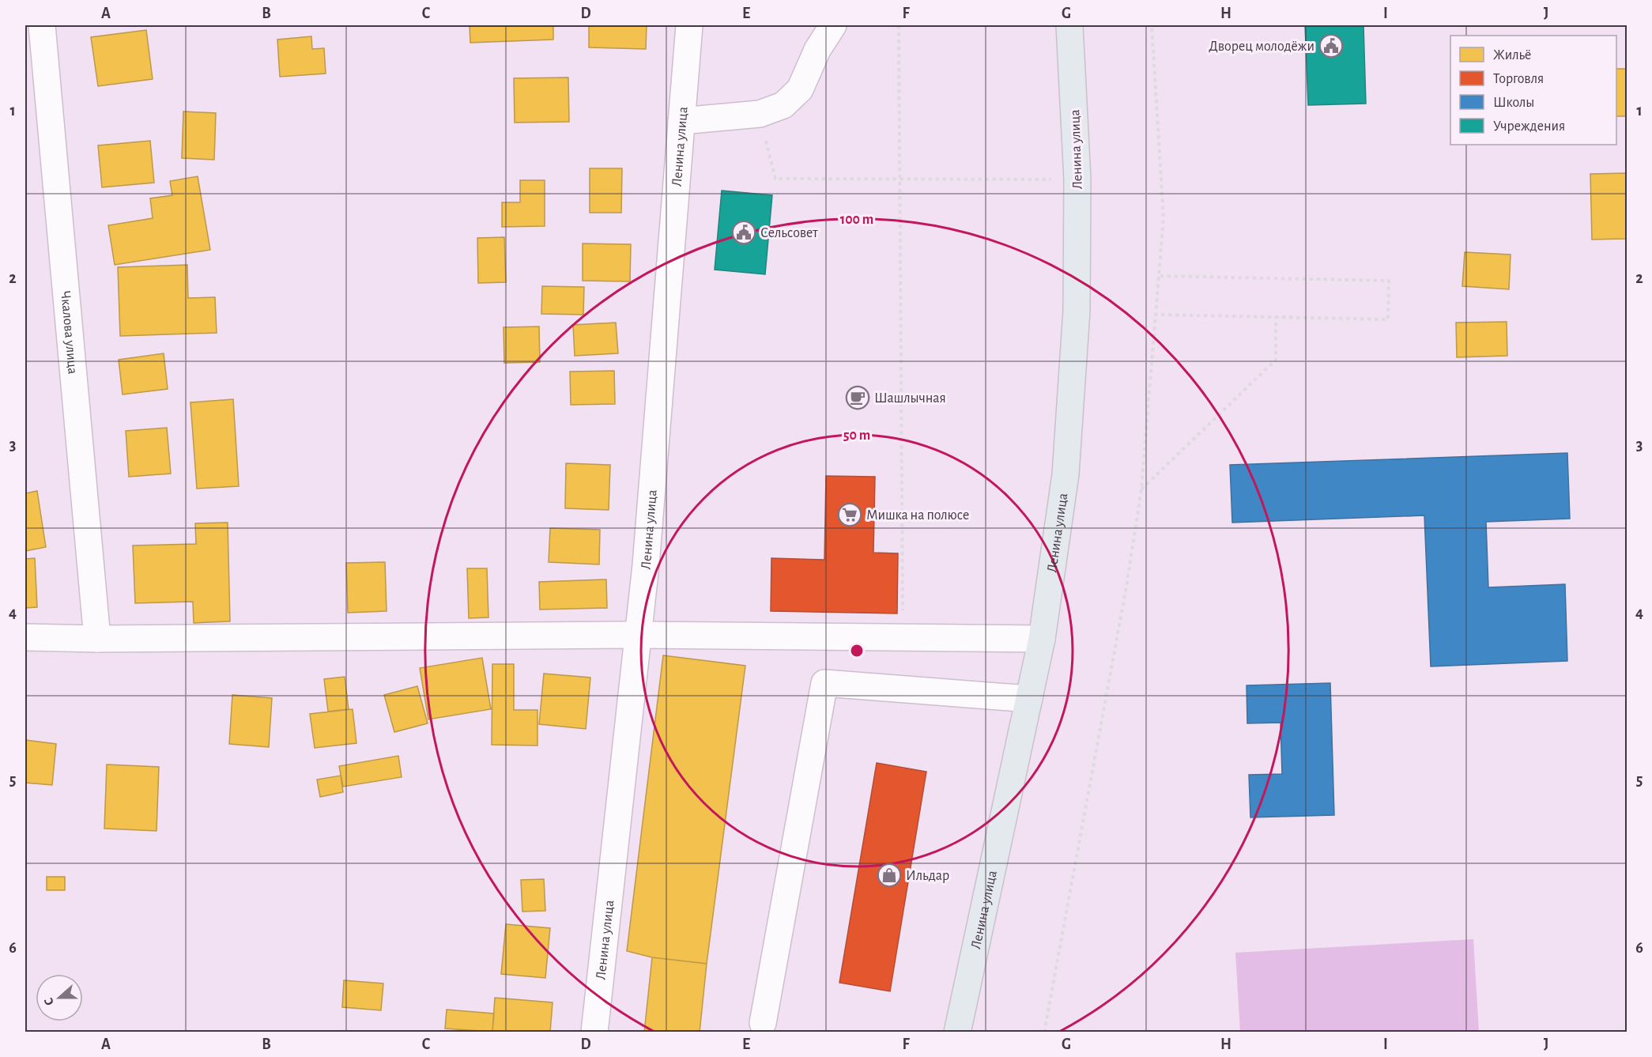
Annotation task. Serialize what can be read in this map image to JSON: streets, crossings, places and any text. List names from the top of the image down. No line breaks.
{"streets":{"main road":["Ленина улица"],"street":["Чкалова улица"]},"places":{"public building":["Дворец молодёжи","Сельсовет"],"cafe":["Шашлычная"],"supermarket":["Мишка на полюсе"],"shop":["Ильдар"]},"legend":["Жильё","Торговля","Школы","Учреждения"],"north":"left","grid":{"columns":["A","B","C","D","E","F","G","H","I","J"],"rows":["1","2","3","4","5","6"]},"rings":["100 m","50 m"]}
